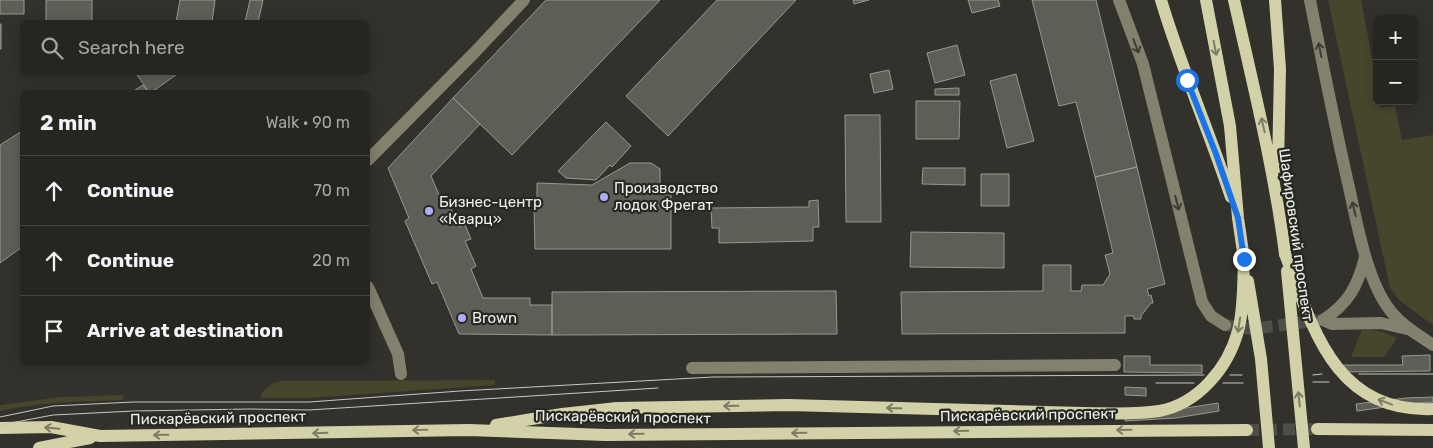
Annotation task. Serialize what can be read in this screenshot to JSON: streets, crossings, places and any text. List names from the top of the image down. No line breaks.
{"streets":{"main road":["Шафировский проспект","Пискарёвский проспект"]},"one_way":["Пискарёвский проспект"],"places":["Производство лодок Фрегат","Бизнес-центр «Кварц»","Brown"],"page":{"map_buttons":["+","−"],"search":"Search here","heading":["2 min","Walk · 90 m"],"list":[["Continue","70 m"],["Continue","20 m"],"Arrive at destination"]}}
